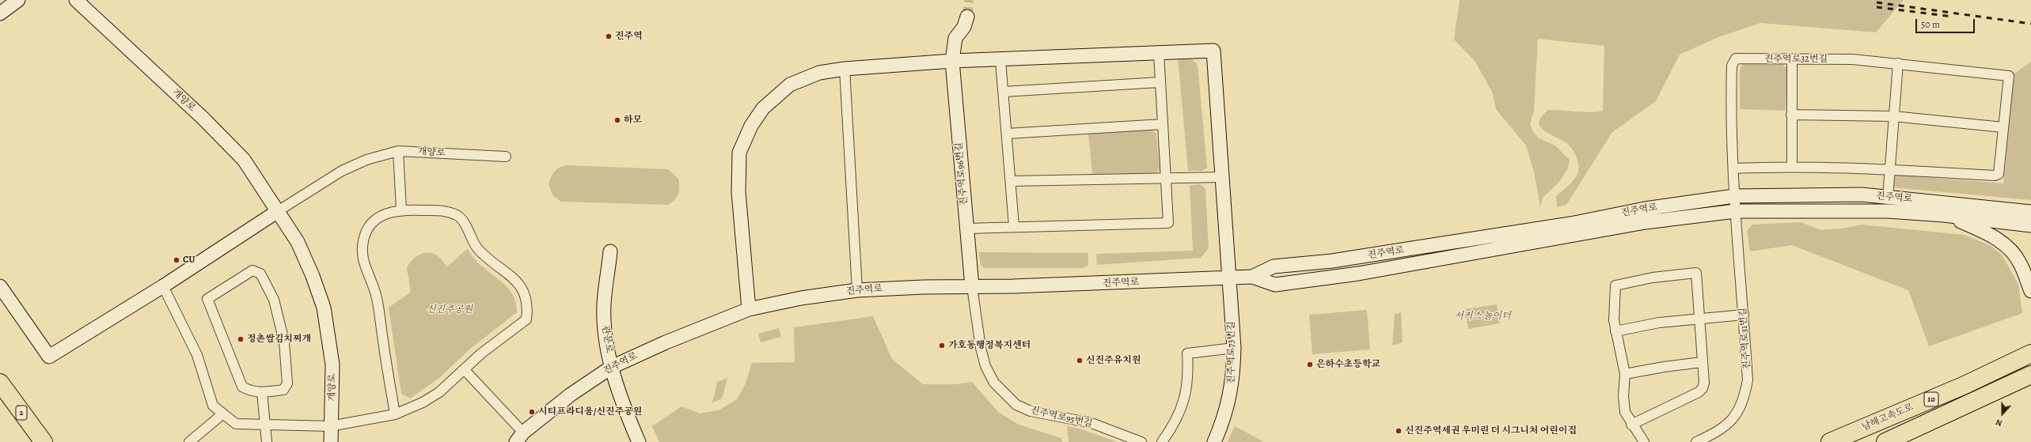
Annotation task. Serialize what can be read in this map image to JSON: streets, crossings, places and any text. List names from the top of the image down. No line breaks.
{"streets":{"highway":["10","2","남해고속도로"],"street":["진주역로32번길","개양로","진주역로96번길","진주역로","진주역로31번길","관문로","진주역로73번길","진주역로95번길"]},"crossings":[["진주역로32번길","진주역로"],["진주역로32번길","진주역로31번길"],["진주역로96번길","진주역로"],["진주역로96번길","진주역로95번길"],["진주역로","진주역로31번길"],["진주역로","관문로"],["진주역로","진주역로73번길"],["진주역로","진주역로95번길"]],"parks":["신진주공원","서커스 놀이터"],"places":["진주역","하모","CU","정촌쌈김치찌개","가호동행정복지센터","신진주유치원","은하수초등학교","시티프라디움/신진주공원","신진주역세권 우미린 더 시그니처 어린이집"],"scale_bar":"50 m","north":"bottom"}
